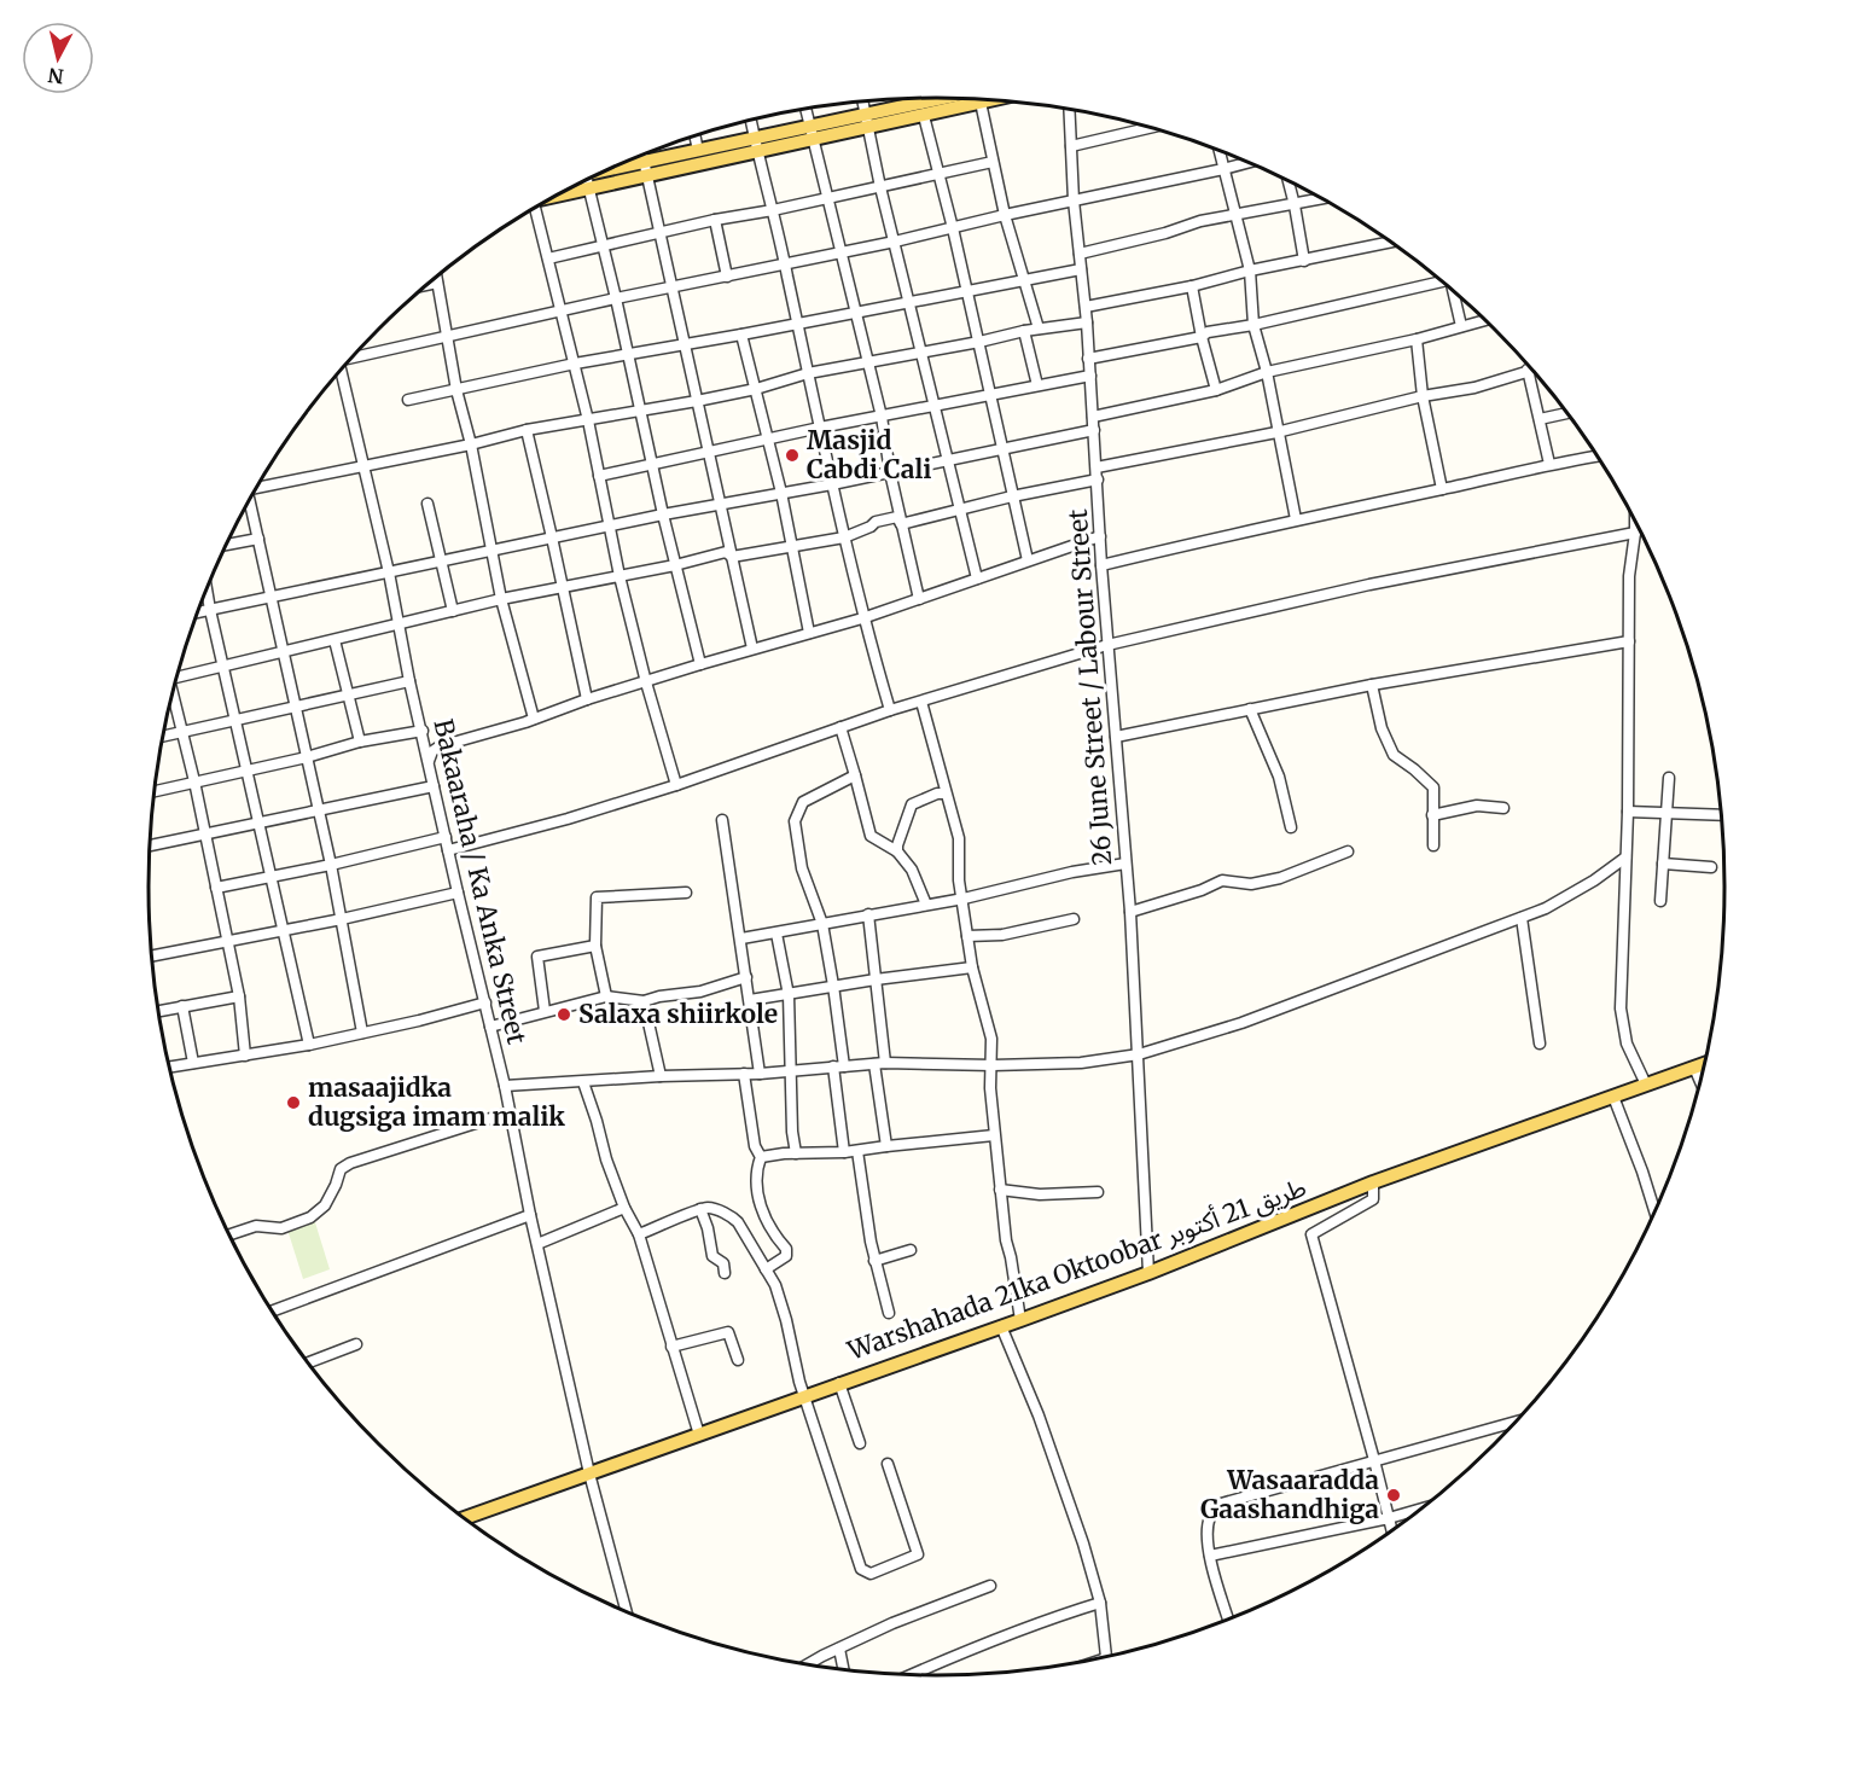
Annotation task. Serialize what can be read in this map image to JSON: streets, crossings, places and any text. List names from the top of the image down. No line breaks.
{"streets":{"main road":["Warshahada 21ka Oktoobar طريق 21 أكتوبر"],"street":["26 June Street / Labour Street","Bakaaraha / Ka Anka Street"]},"crossings":[["26 June Street / Labour Street","Warshahada 21ka Oktoobar طريق 21 أكتوبر"],["Bakaaraha / Ka Anka Street","Warshahada 21ka Oktoobar طريق 21 أكتوبر"]],"places":["Masjid Cabdi Cali","Salaxa shiirkole","masaajidka dugsiga imam malik","Wasaaradda Gaashandhiga"],"north":"bottom"}
